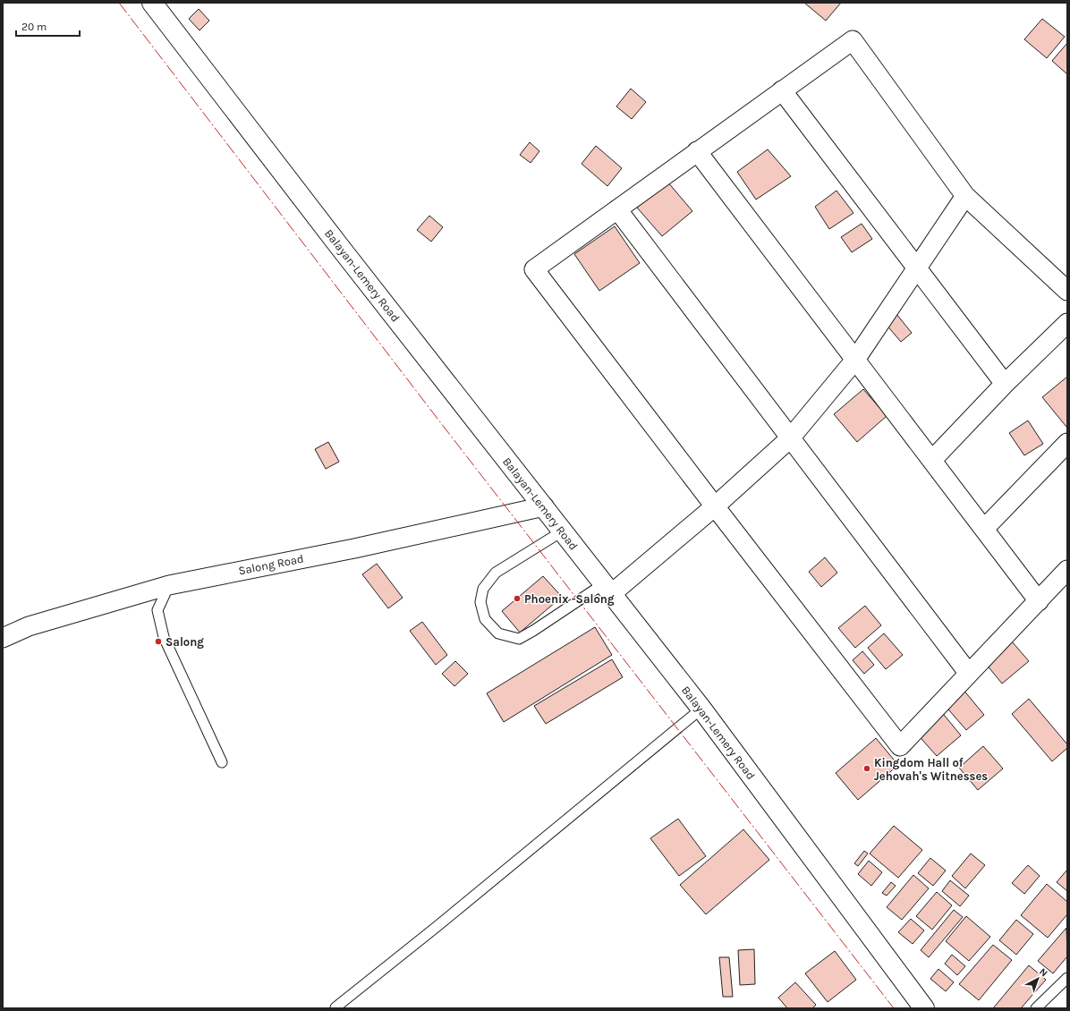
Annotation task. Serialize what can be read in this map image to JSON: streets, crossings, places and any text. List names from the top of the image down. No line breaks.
{"streets":{"main road":["Balayan-Lemery Road"],"street":["Salong Road"]},"crossings":[["Balayan-Lemery Road","Salong Road"]],"places":["Phoenix -Salong","Salong","Kingdom Hall of Jehovah's Witnesses"],"scale_bar":"20 m","north":"top right"}
